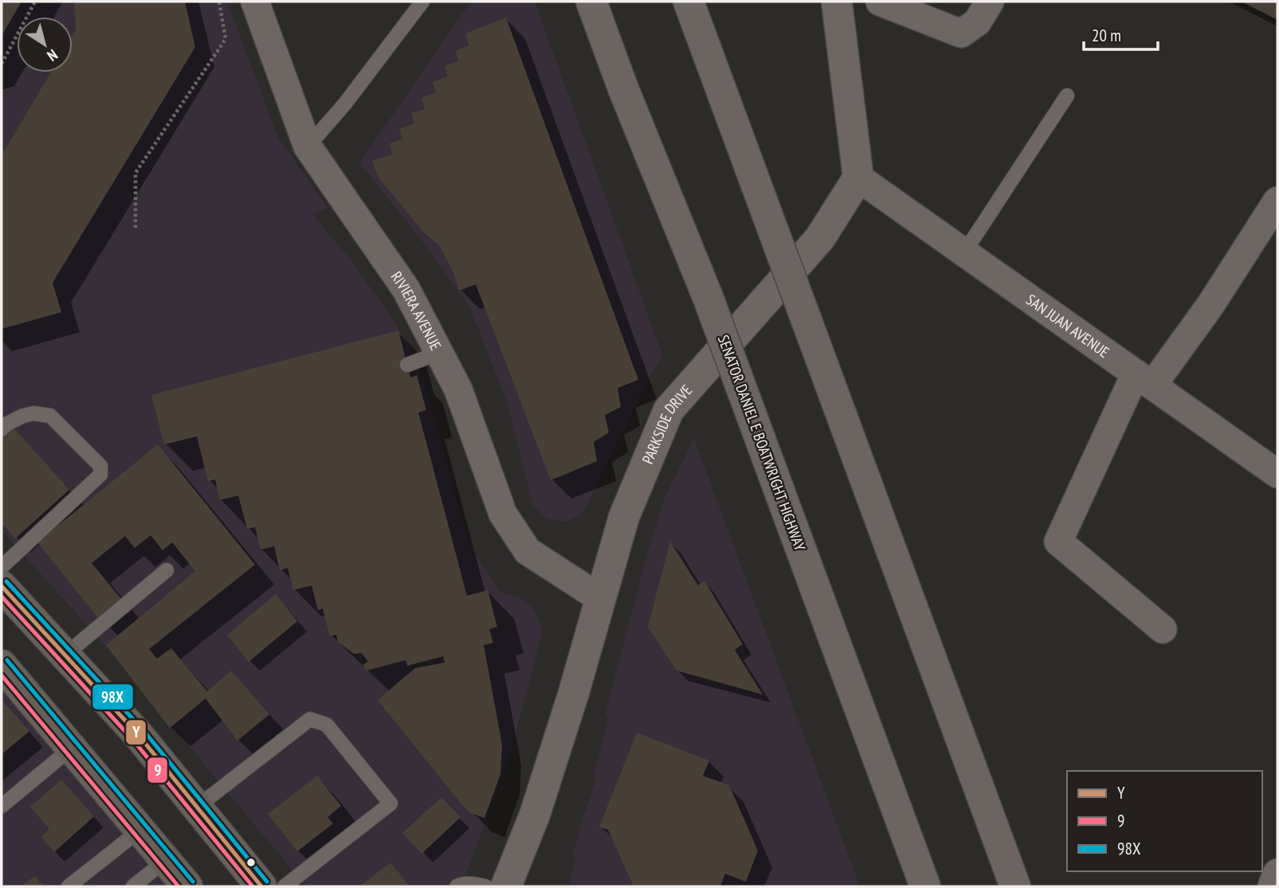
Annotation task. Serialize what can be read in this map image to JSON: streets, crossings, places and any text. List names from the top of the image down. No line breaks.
{"streets":{"highway":["SENATOR DANIEL E BOATWRIGHT HIGHWAY"],"street":["RIVIERA AVENUE","SAN JUAN AVENUE","PARKSIDE DRIVE"]},"crossings":[["RIVIERA AVENUE","PARKSIDE DRIVE"],["SAN JUAN AVENUE","PARKSIDE DRIVE"]],"lines":["transit line 98X","transit line Y","transit line 9"],"legend":["Y","9","98X"],"scale_bar":"20 m","north":"bottom right"}
